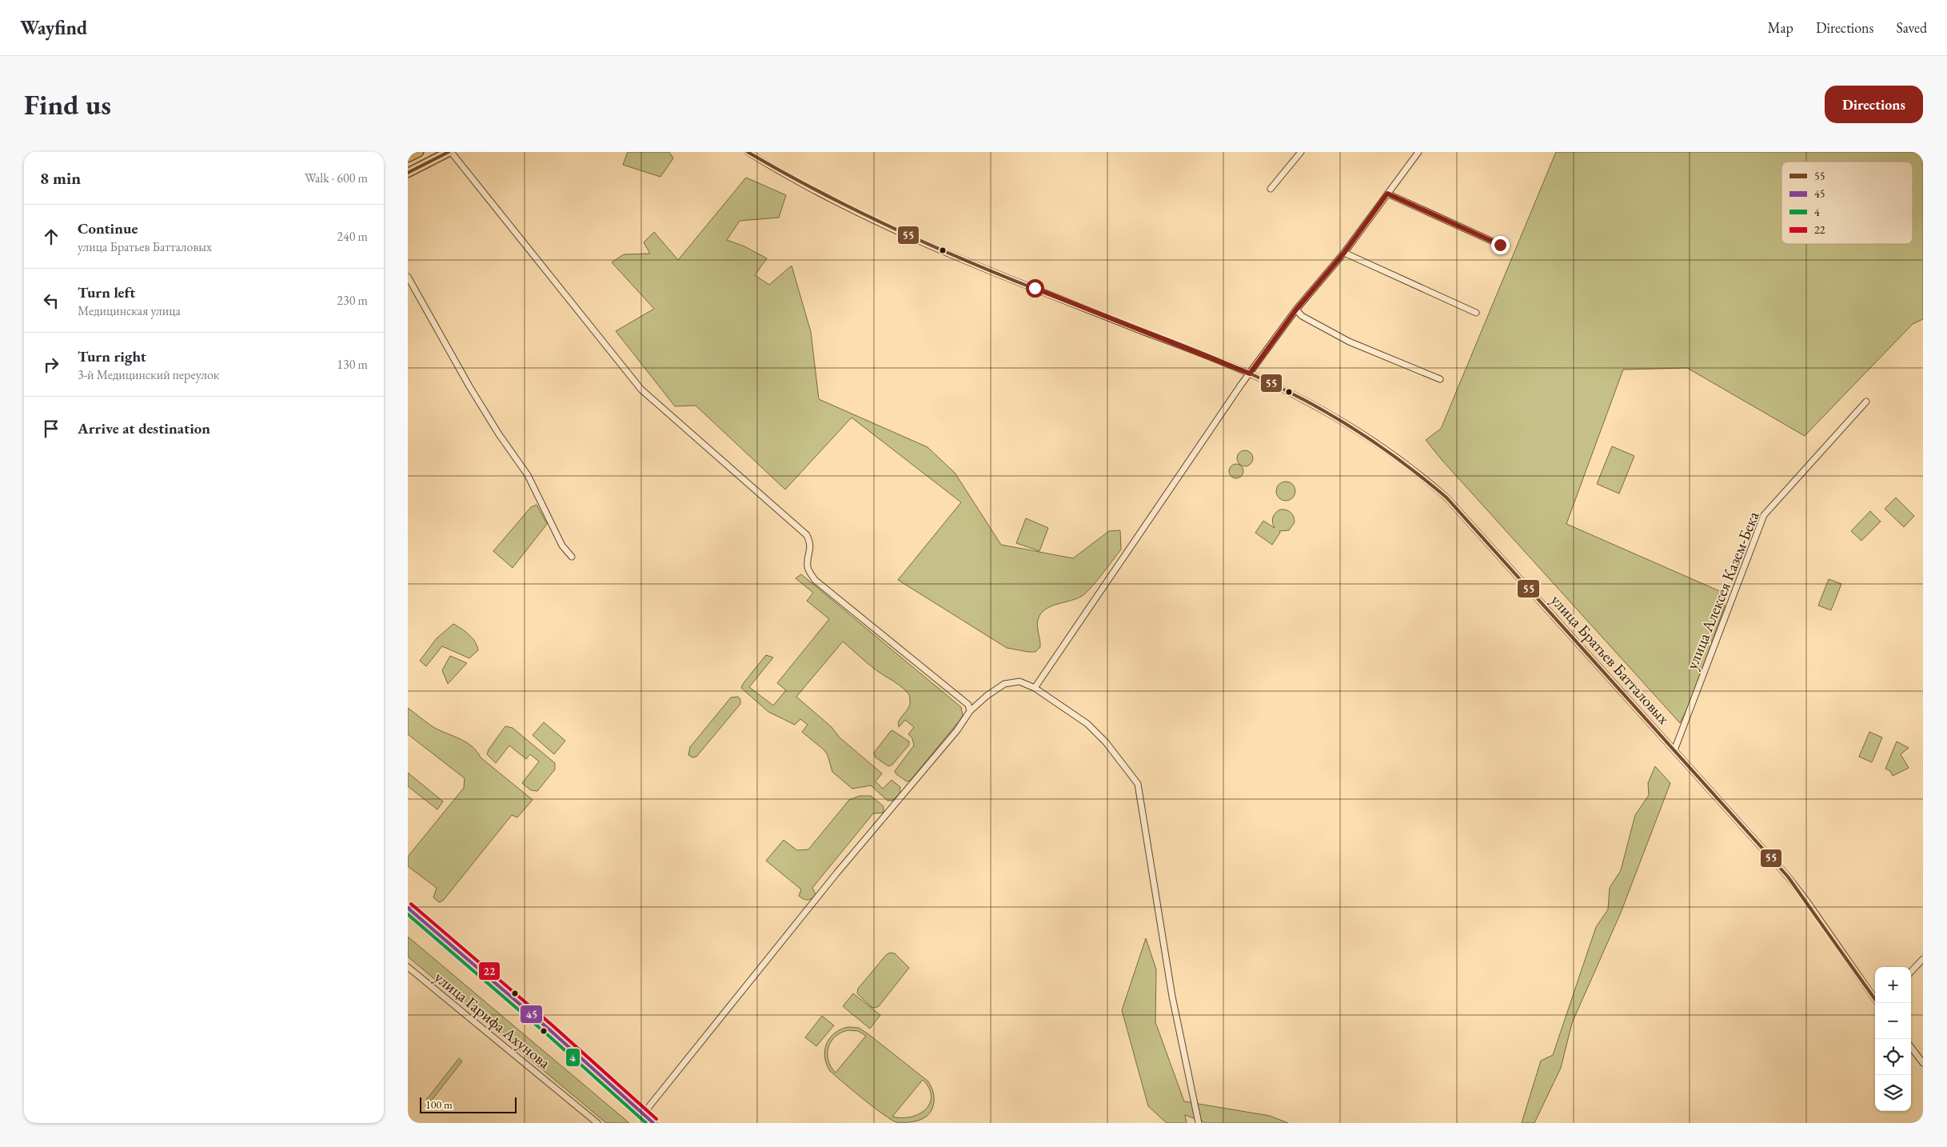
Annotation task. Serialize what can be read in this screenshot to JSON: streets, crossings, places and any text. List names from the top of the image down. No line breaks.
{"streets":{"street":["улица Алексея Казем-Бека","улица Братьев Батталовых","улица Гарифа Ахунова"]},"crossings":[["улица Алексея Казем-Бека","улица Братьев Батталовых"]],"lines":["transit line 55","transit line 22","transit line 45","transit line 4"],"legend":["55","45","4","22"],"scale_bar":"100 m","page":{"header":"Wayfind","nav":["Map","Directions","Saved"],"buttons":"Directions","title":"Find us","heading":["8 min","Walk · 600 m"],"list":[["Continue","улица Братьев Батталовых","240 m"],["Turn left","Медицинская улица","230 m"],["Turn right","3-й Медицинский переулок","130 m"],"Arrive at destination"],"map_buttons":["+","−"],"scale":"100 m"}}
